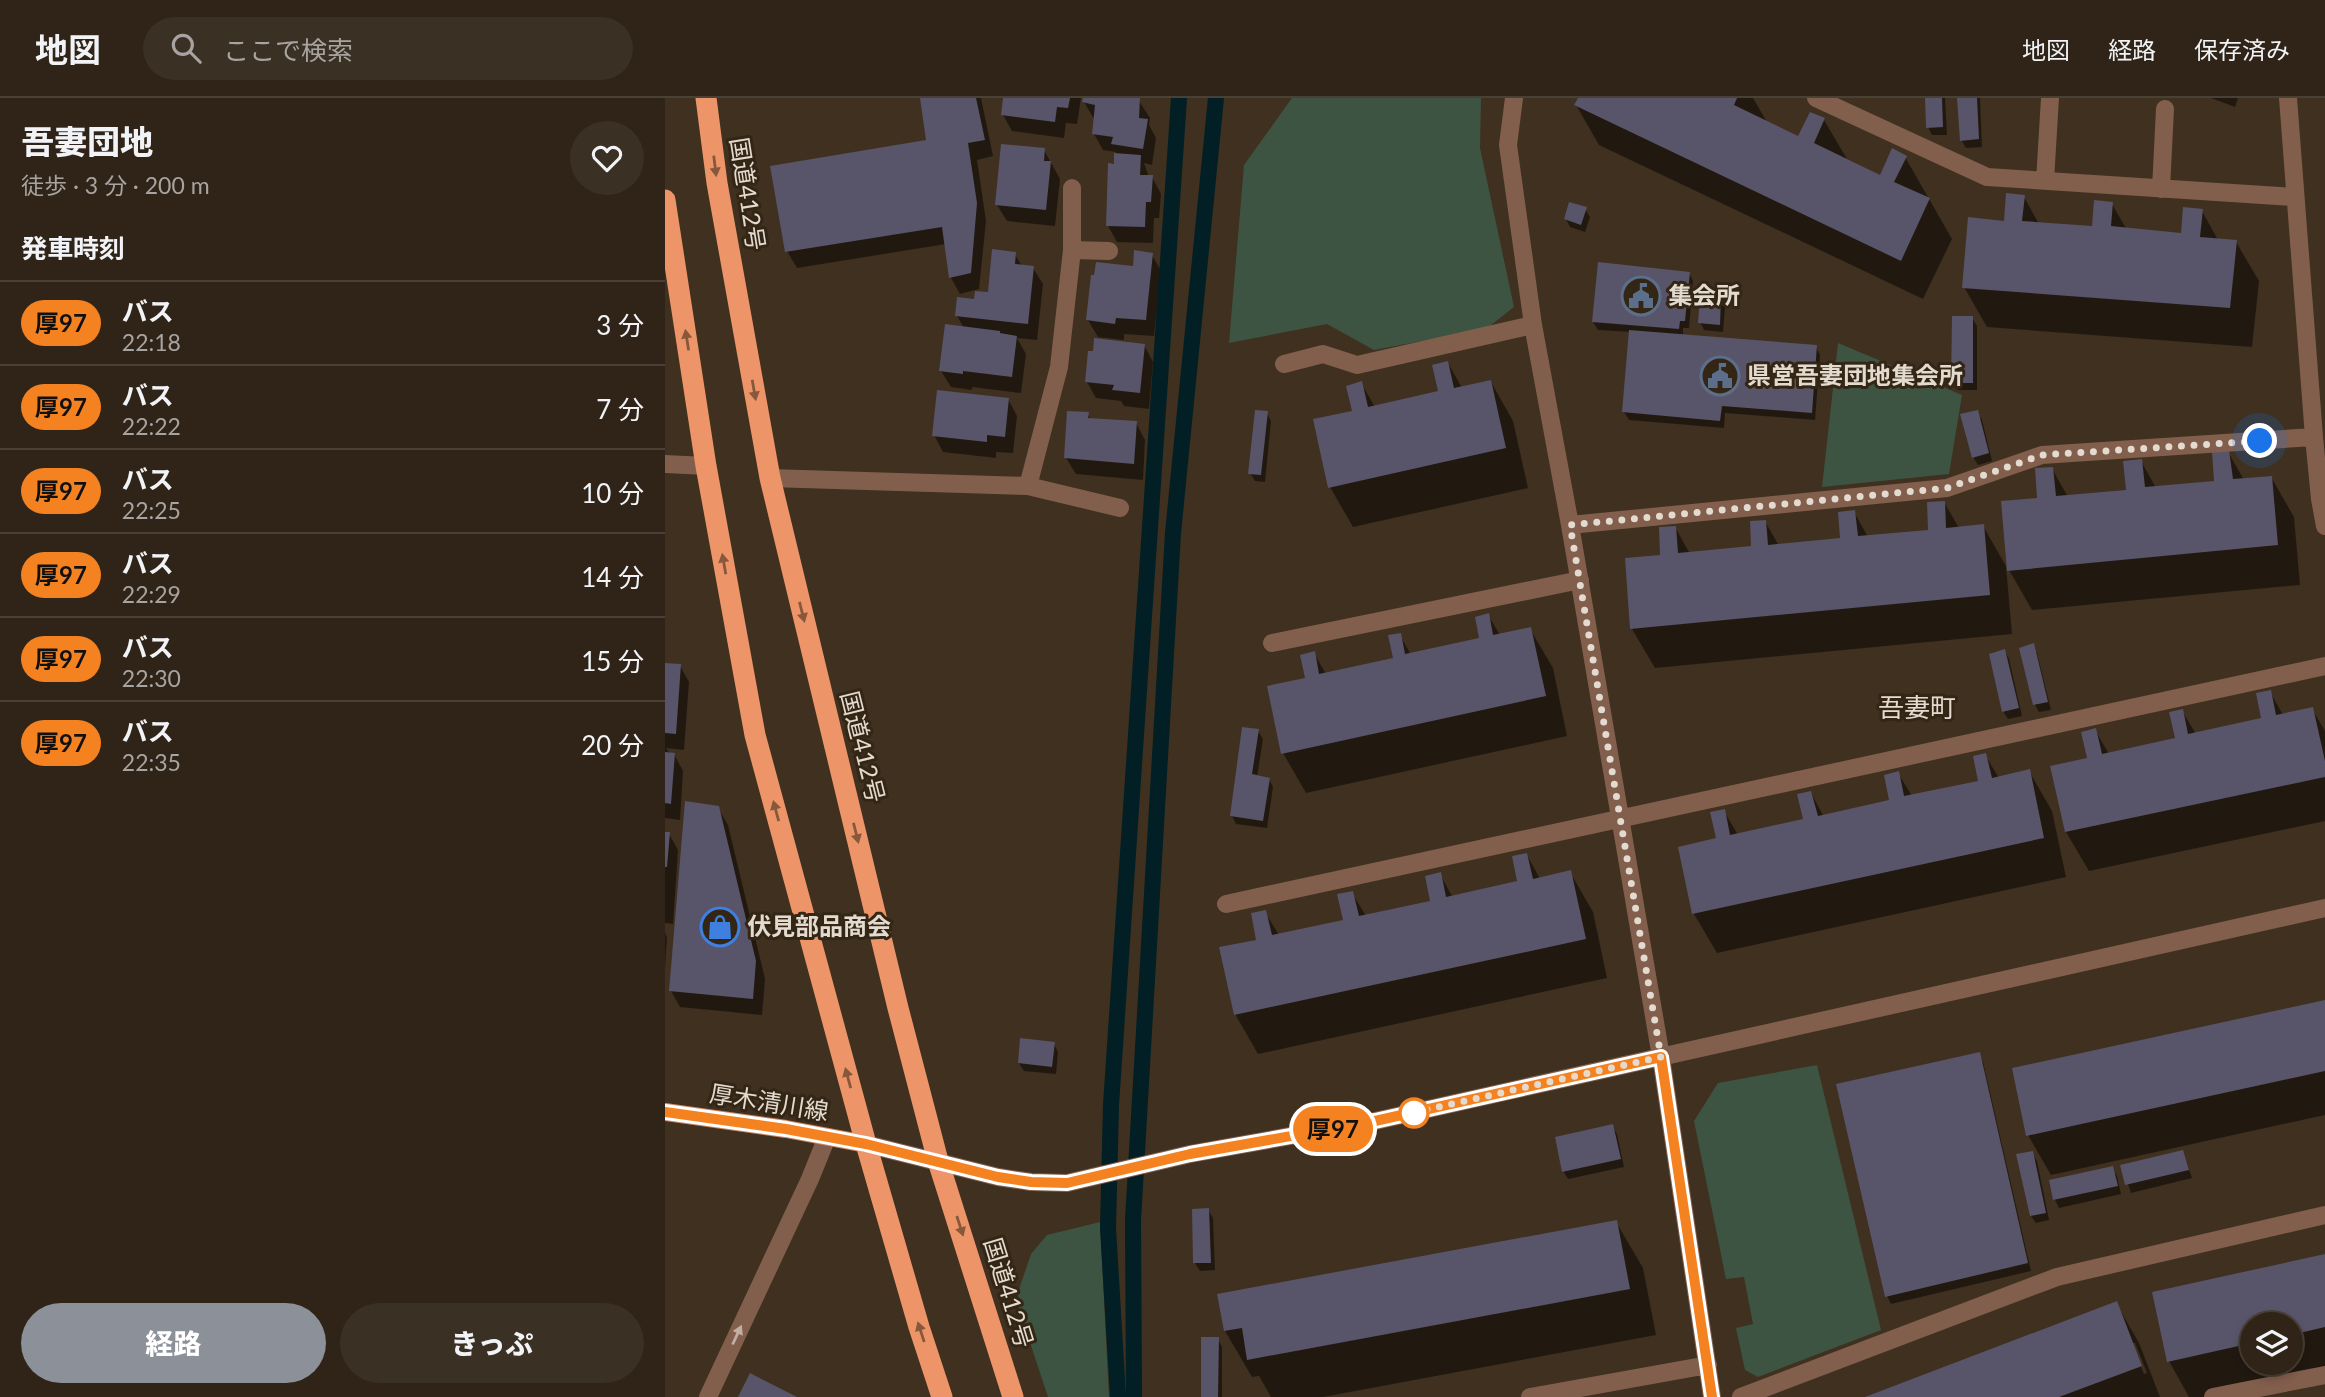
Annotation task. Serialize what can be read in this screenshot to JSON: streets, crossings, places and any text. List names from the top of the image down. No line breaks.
{"streets":{"highway":["国道412号"],"main road":["厚木清川線"]},"districts":["吾妻町"],"places":{"public building":["集会所","県営吾妻団地集会所"],"shop":["伏見部品商会"]},"lines":["bus line 厚97"],"page":{"header":"地図","search":"ここで検索","nav":["地図","経路","保存済み"],"heading":[["吾妻団地","徒歩 · 3 分 · 200 m"],"発車時刻"],"on_map":"厚97","list":[{"mark":"厚97","name":"バス","note":"22:18","value":"3 分"},{"mark":"厚97","name":"バス","note":"22:22","value":"7 分"},{"mark":"厚97","name":"バス","note":"22:25","value":"10 分"},{"mark":"厚97","name":"バス","note":"22:29","value":"14 分"},{"mark":"厚97","name":"バス","note":"22:30","value":"15 分"},{"mark":"厚97","name":"バス","note":"22:35","value":"20 分"}],"buttons":["経路","きっぷ"]}}
